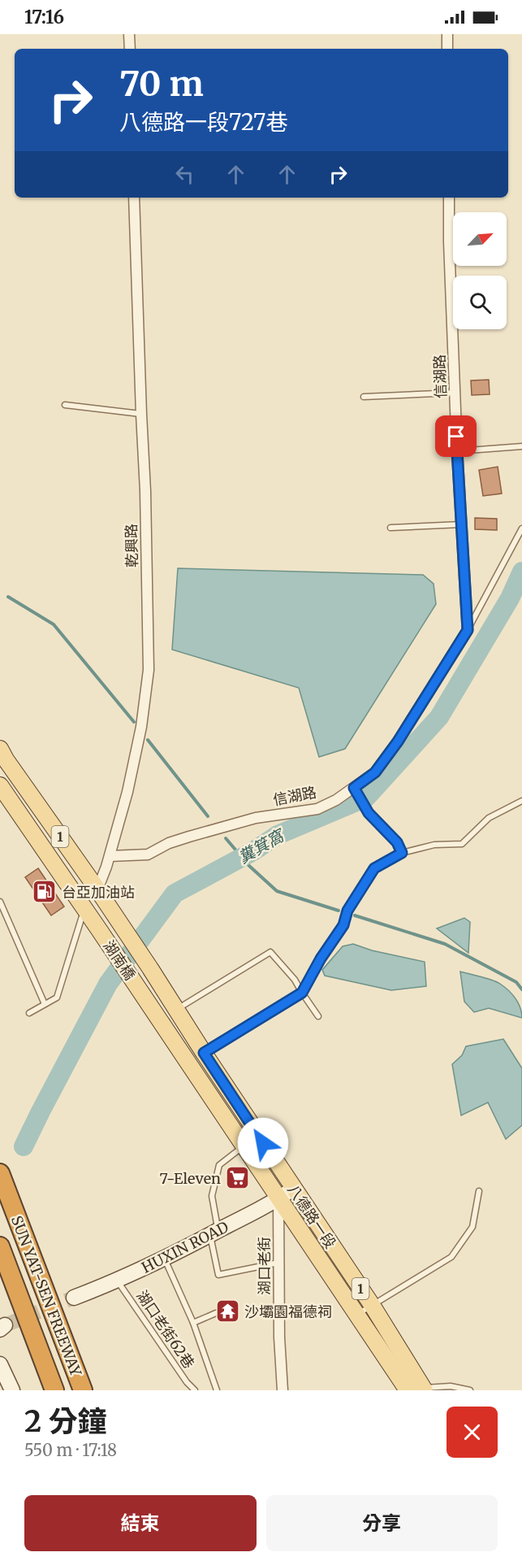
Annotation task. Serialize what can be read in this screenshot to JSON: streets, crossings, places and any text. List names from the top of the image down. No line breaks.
{"streets":{"highway":["SUN YAT-SEN FREEWAY"],"main road":["1","湖南橋","八德路一段"],"street":["信湖路","乾興路","HUXIN ROAD","湖口老街"],"lane":["湖口老街62巷"]},"crossings":[["信湖路","乾興路"],["乾興路","1"],["乾興路","湖南橋"],["1","湖南橋"],["湖南橋","八德路一段"],["八德路一段","HUXIN ROAD"],["八德路一段","湖口老街"],["HUXIN ROAD","湖口老街"],["HUXIN ROAD","湖口老街62巷"]],"water":["糞箕窩"],"places":{"fuel station":["台亞加油站"],"supermarket":["7-Eleven"],"temple":["沙壩園福德祠"]},"north":"top right","page":{"status":"17:16","turn":["70 m","八德路一段727巷"],"heading":["2 分鐘","550 m · 17:18"],"buttons":["結束","分享"]}}
